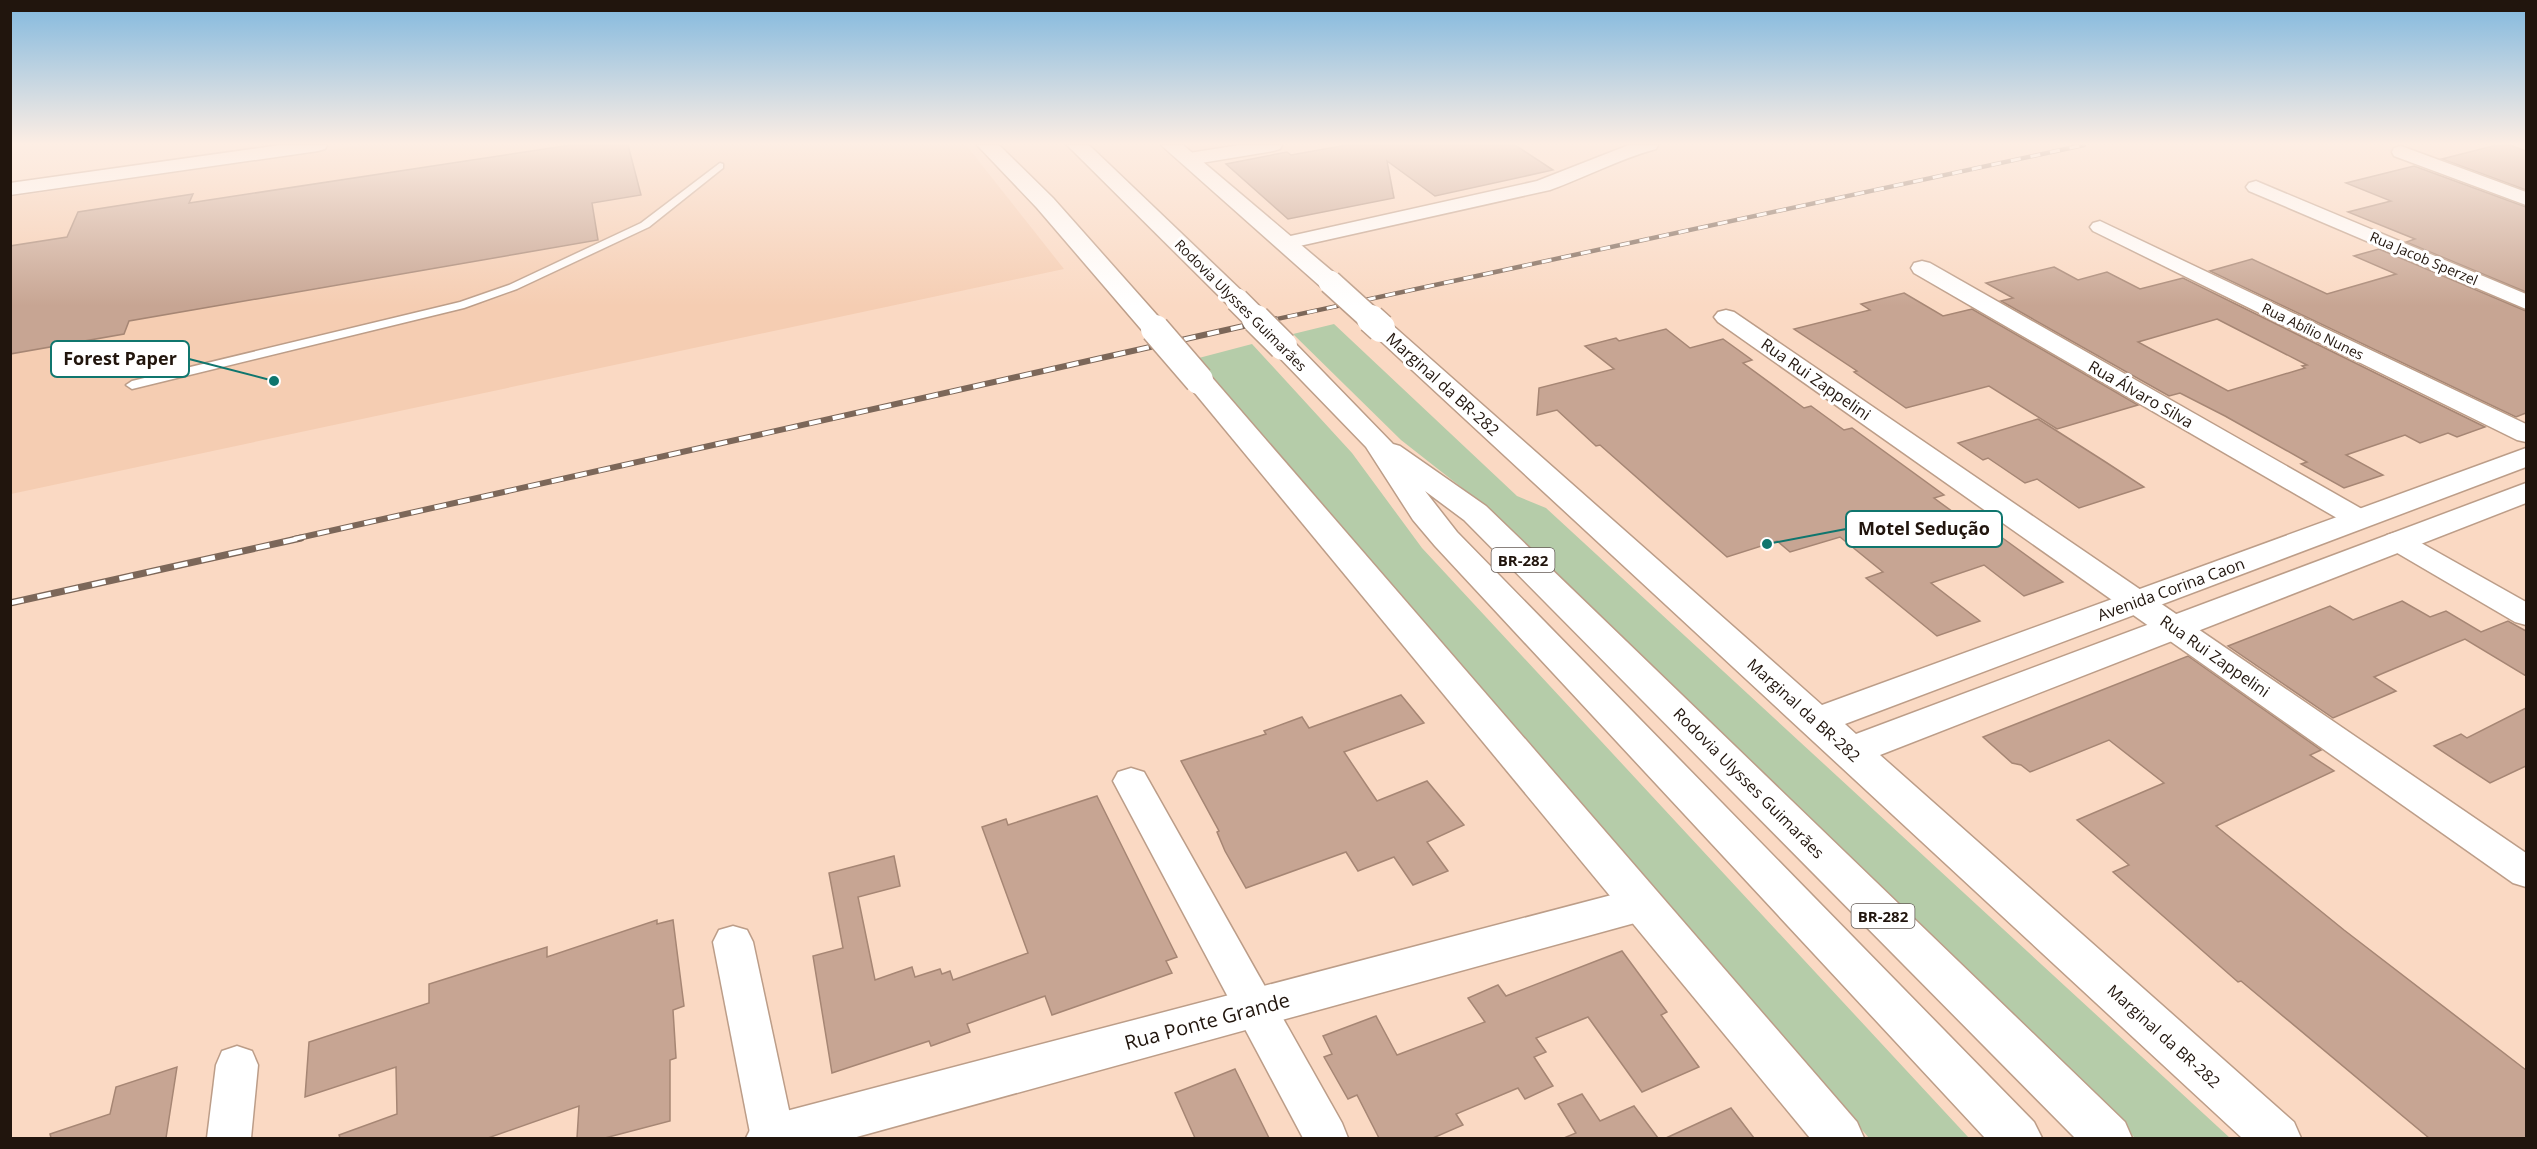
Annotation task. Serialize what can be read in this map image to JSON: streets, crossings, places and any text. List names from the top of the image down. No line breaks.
{"streets":{"main road":["Rodovia Ulysses Guimarães","Marginal da BR-282","BR-282","Avenida Corina Caon","Rua Ponte Grande"],"street":["Rua Jacob Sperzel","Rua Abílio Nunes","Rua Rui Zappelini","Rua Álvaro Silva"]},"crossings":[["Rua Rui Zappelini","Avenida Corina Caon"],["Marginal da BR-282","Avenida Corina Caon"],["Rua Álvaro Silva","Avenida Corina Caon"]],"places":["Forest Paper","Motel Sedução"]}
